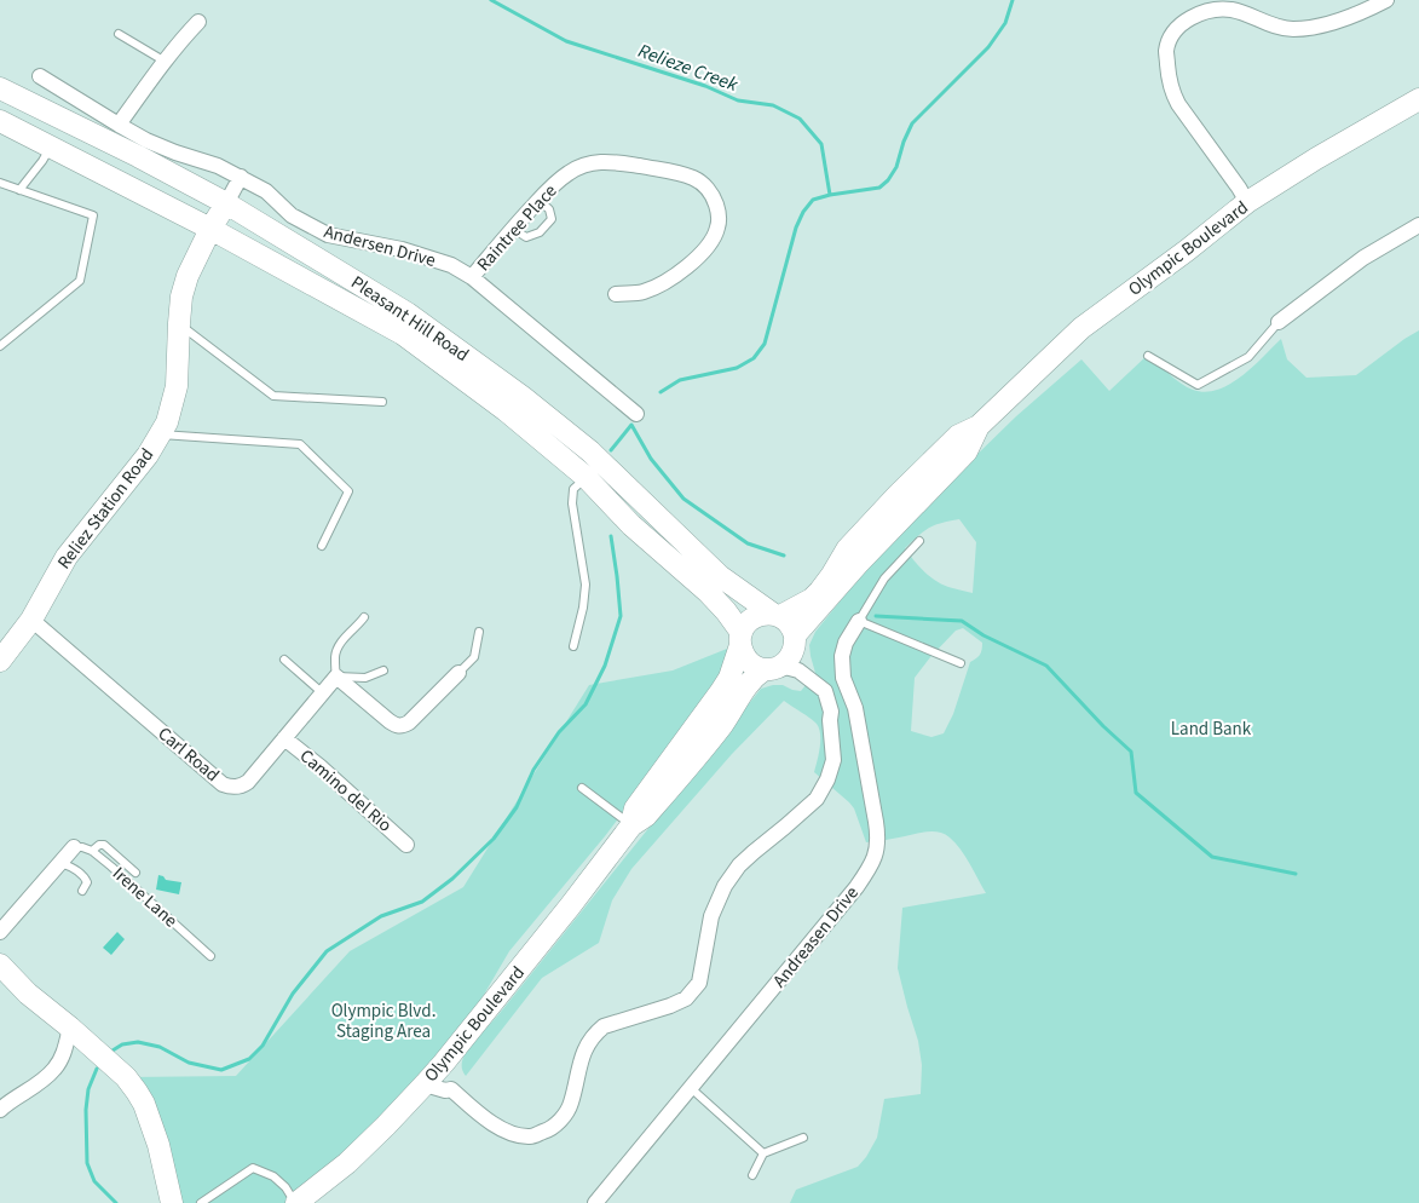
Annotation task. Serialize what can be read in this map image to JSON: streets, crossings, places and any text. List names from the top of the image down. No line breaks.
{"streets":{"main road":["Olympic Boulevard","Pleasant Hill Road","Reliez Station Road"],"street":["Raintree Place","Andersen Drive","Carl Road","Camino del Rio","Andreasen Drive"],"lane":["Irene Lane"]},"crossings":[["Raintree Place","Andersen Drive"],["Andersen Drive","Reliez Station Road"],["Olympic Boulevard","Pleasant Hill Road"],["Pleasant Hill Road","Reliez Station Road"],["Reliez Station Road","Carl Road"],["Carl Road","Camino del Rio"]],"water":["Relieze Creek"],"parks":["Land Bank","Olympic Blvd. Staging Area"]}
